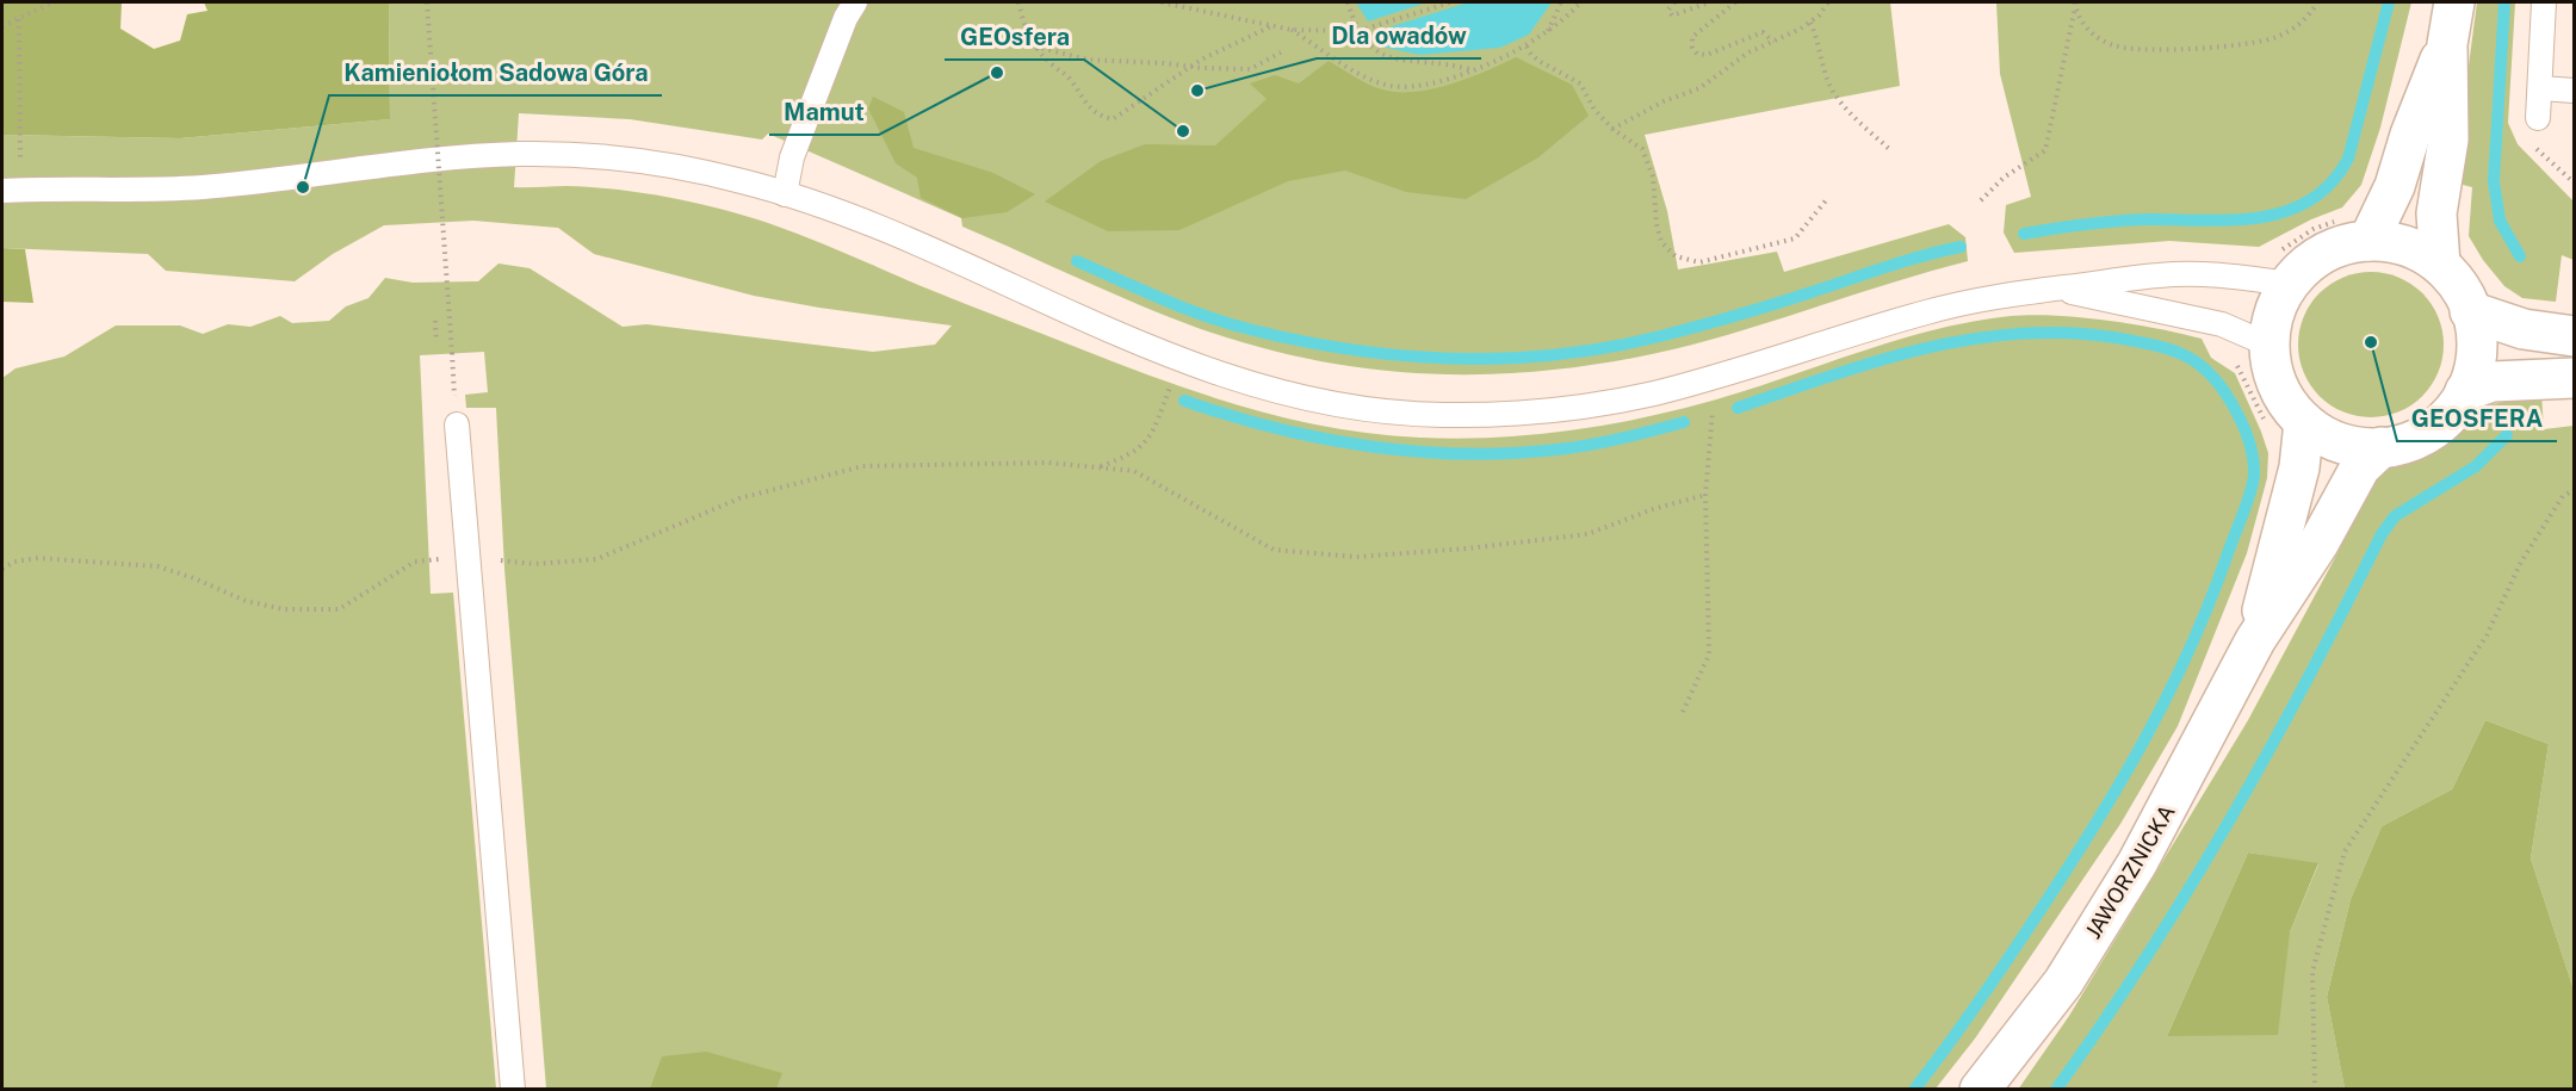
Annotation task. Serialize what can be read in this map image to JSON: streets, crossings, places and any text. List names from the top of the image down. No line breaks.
{"streets":{"street":["JAWORZNICKA"]},"places":["Mamut","Dla owadów","GEOsfera","Kamieniołom Sadowa Góra","GEOSFERA"]}
